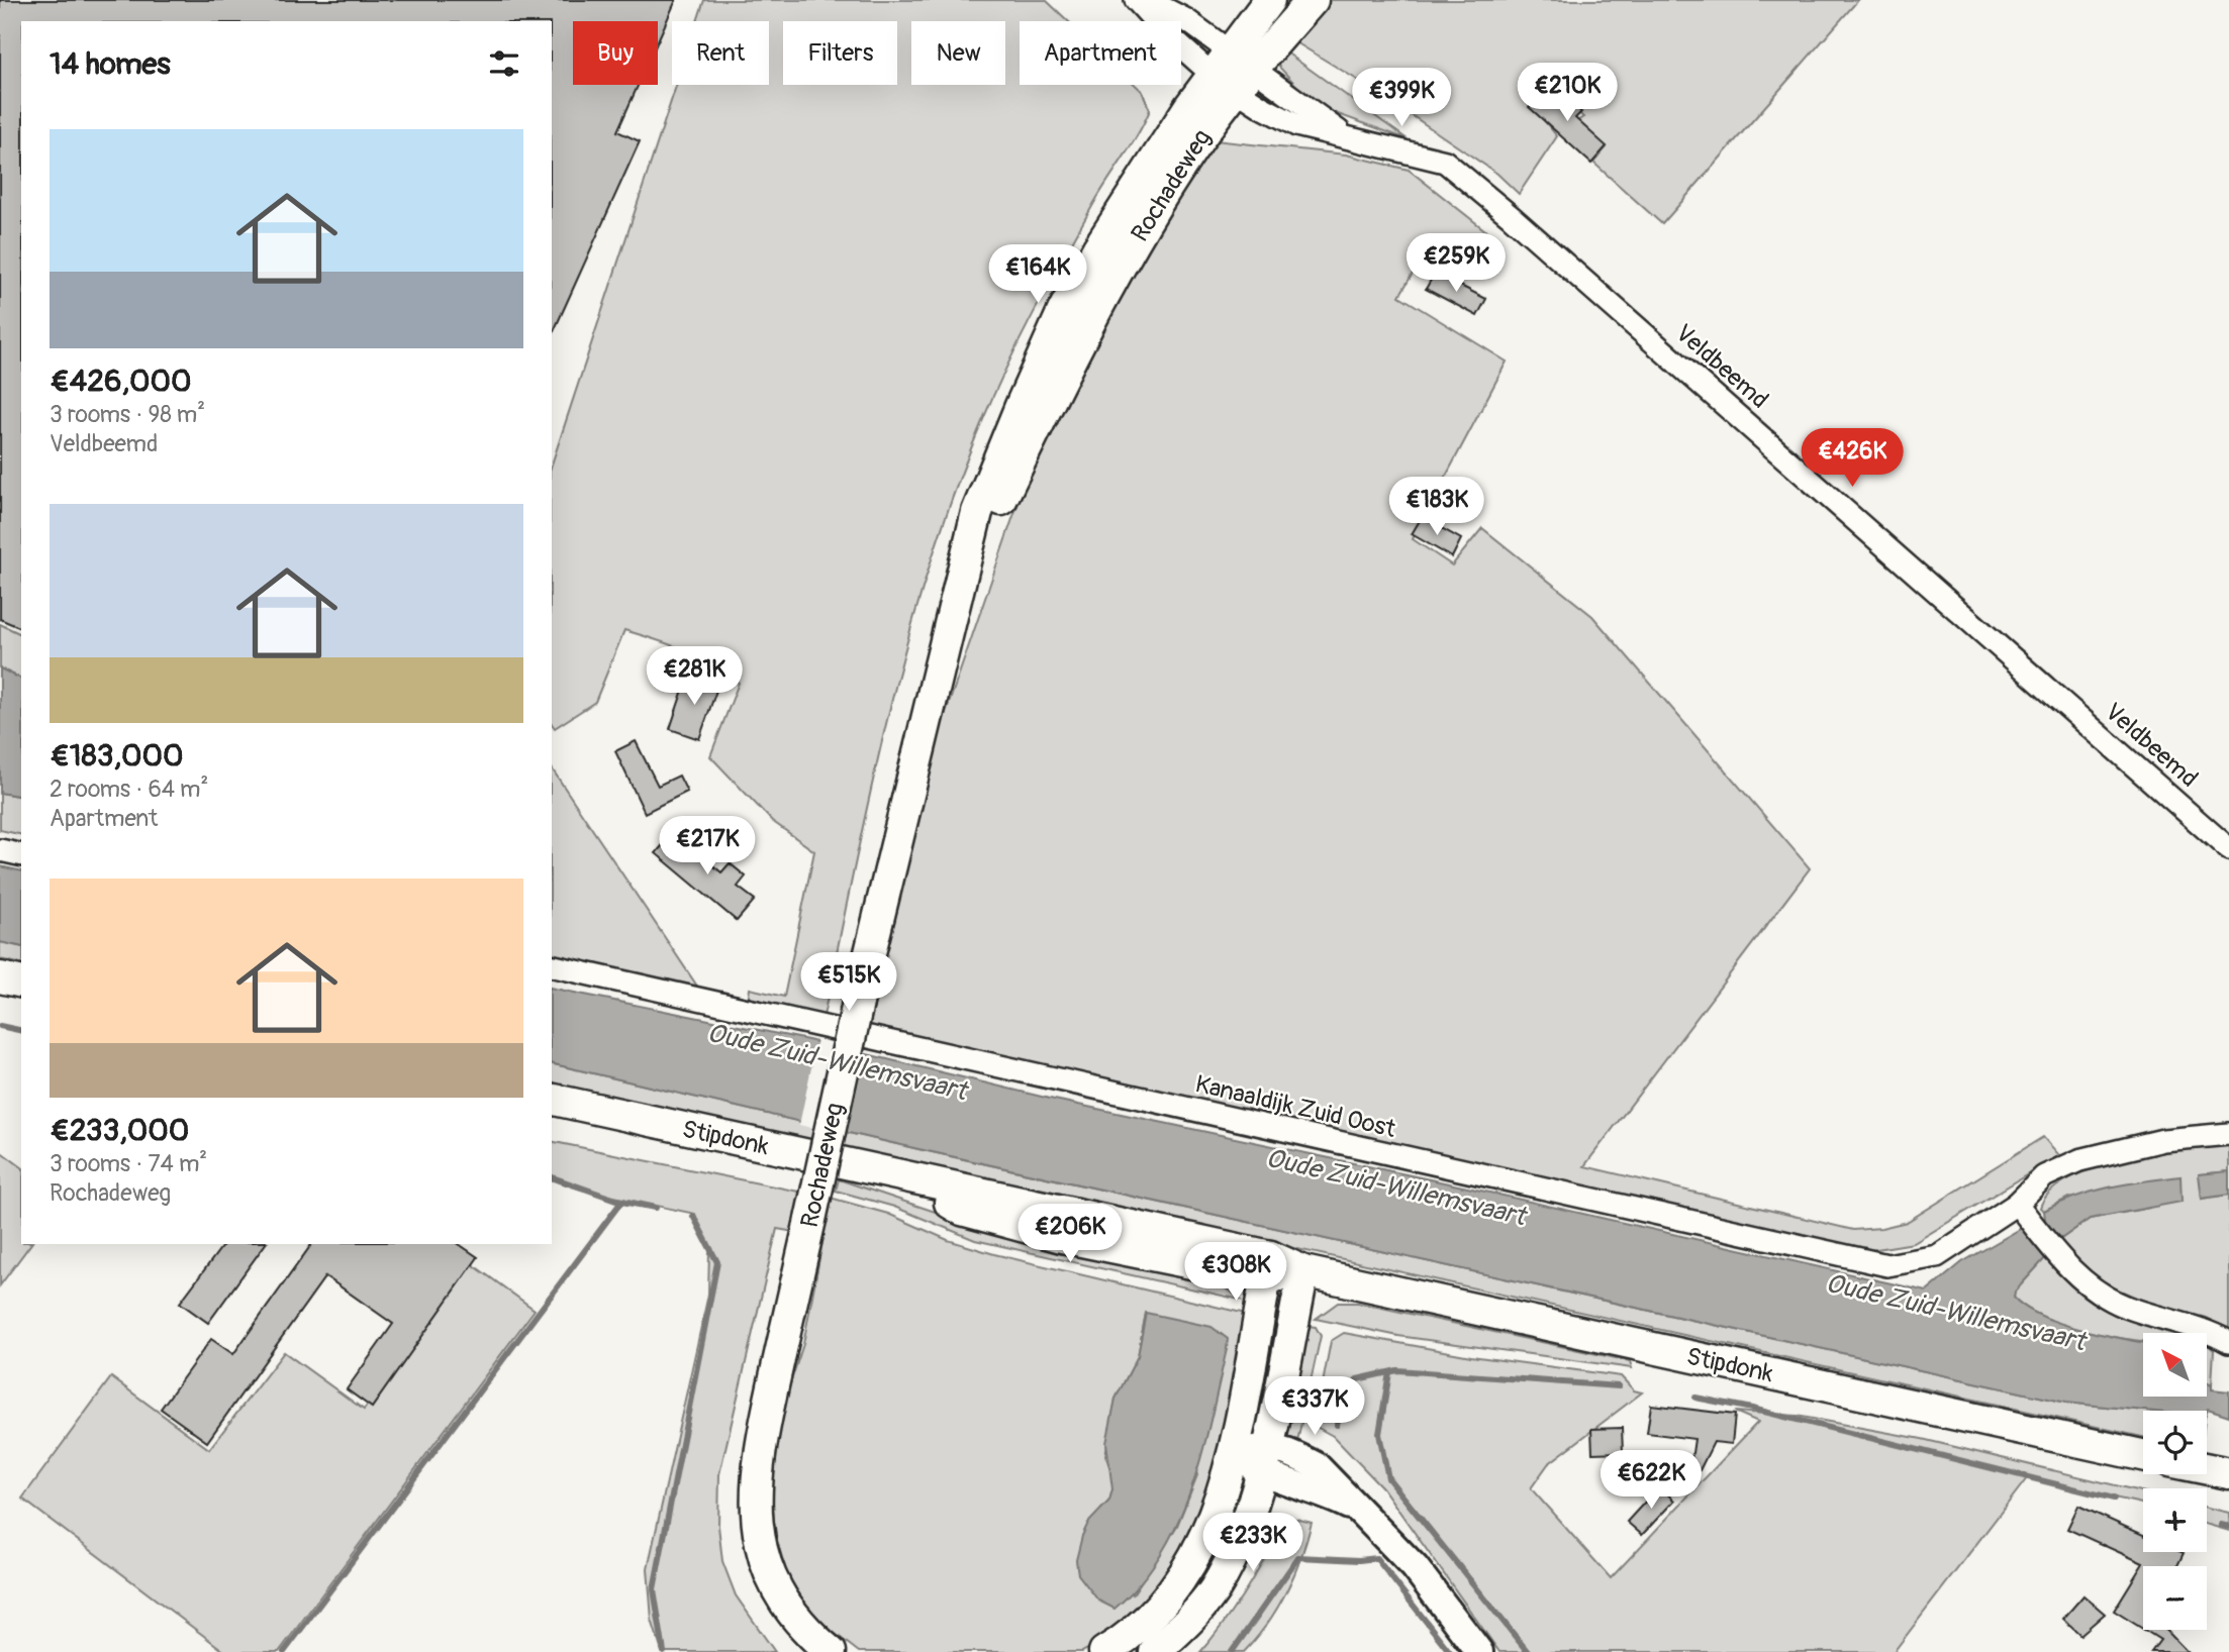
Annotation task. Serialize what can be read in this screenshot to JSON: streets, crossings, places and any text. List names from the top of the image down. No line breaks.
{"streets":{"main road":["Rochadeweg","Stipdonk"],"street":["Veldbeemd","Kanaaldijk Zuid Oost"]},"crossings":[["Rochadeweg","Veldbeemd"]],"water":["Oude Zuid-Willemsvaart"],"north":"top left","page":{"chip":["Buy","Rent","Filters","New","Apartment"],"heading":"14 homes","price":["€210K","€399K","€259K","€164K","€426K","€183K","€281K","€217K","€515K","€206K","€308K","€337K","€622K","€233K"],"list":[{"name":"€426,000","note":"3 rooms · 98 m² · Veldbeemd"},{"name":"€183,000","note":"2 rooms · 64 m² · Apartment"},{"name":"€233,000","note":"3 rooms · 74 m² · Rochadeweg"}],"map_buttons":["+","−"]}}
